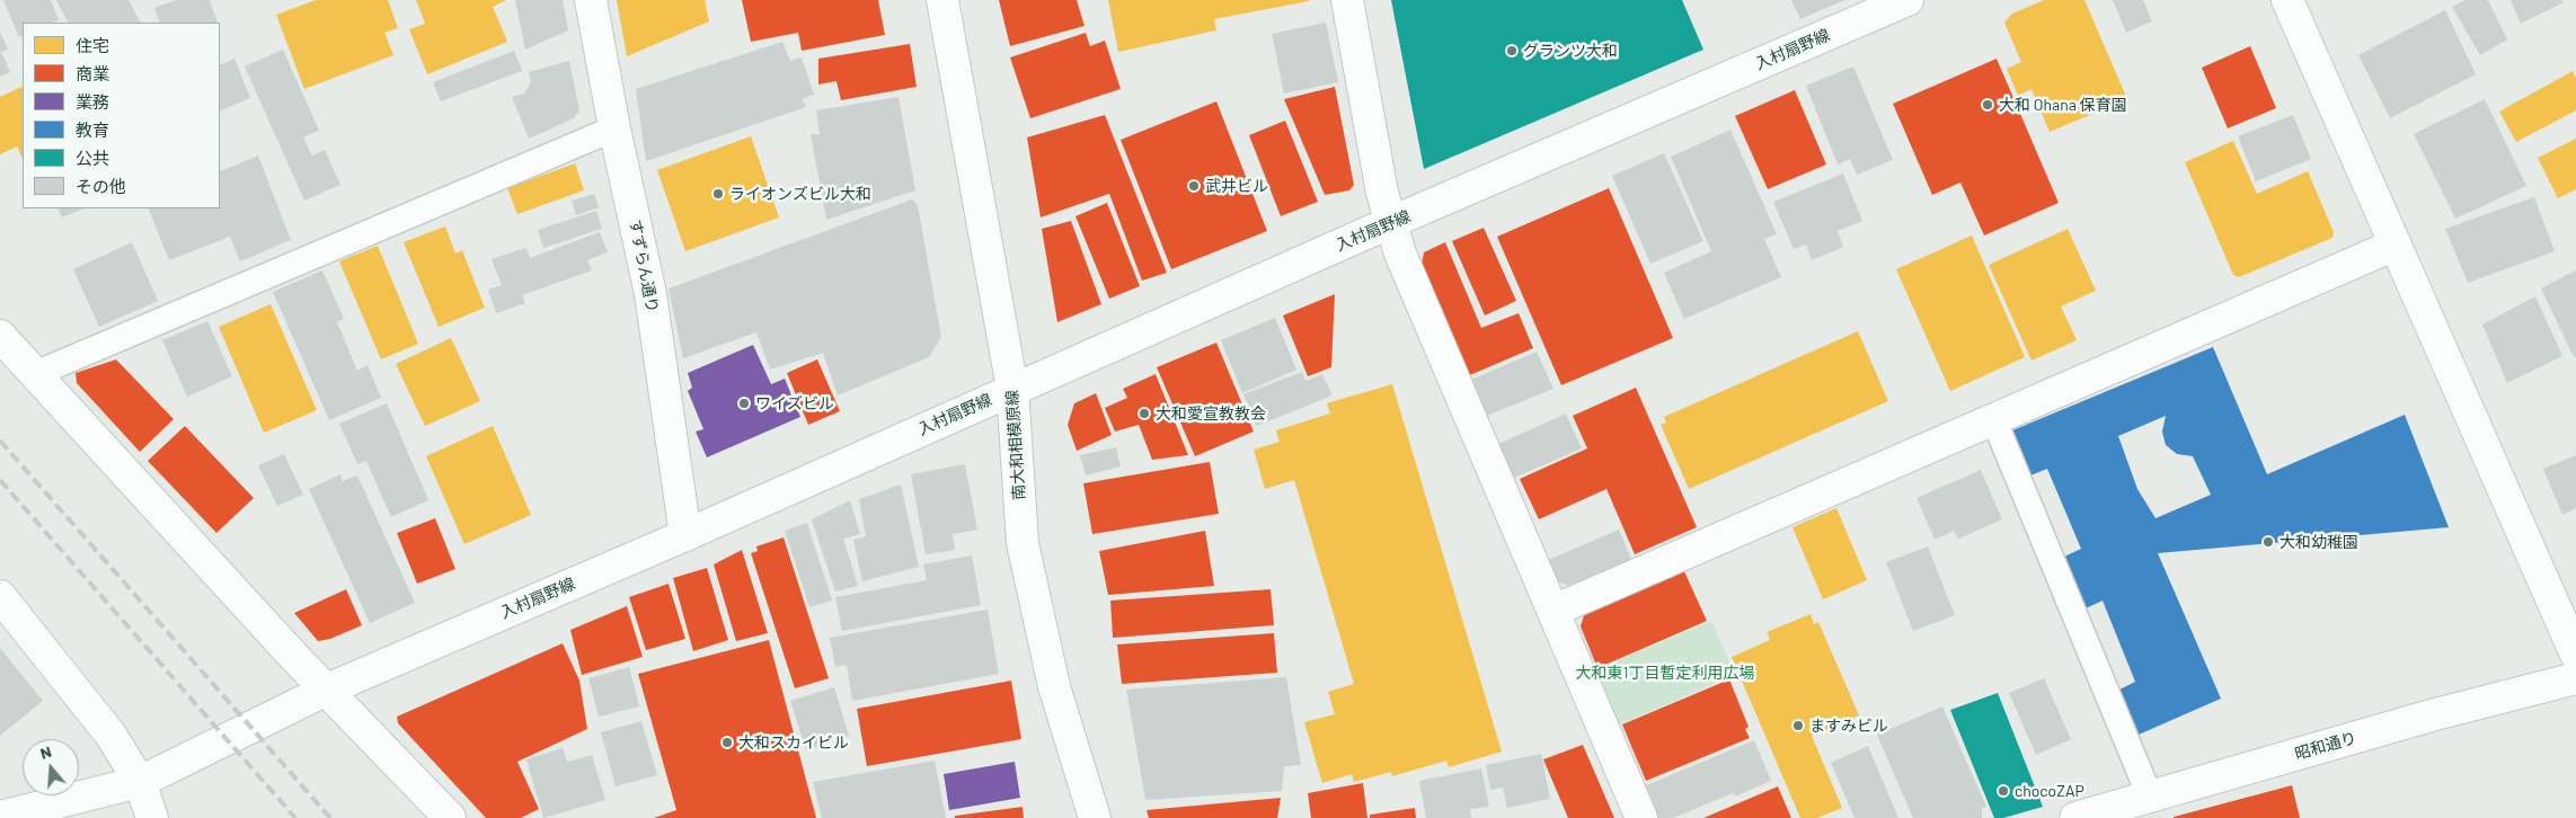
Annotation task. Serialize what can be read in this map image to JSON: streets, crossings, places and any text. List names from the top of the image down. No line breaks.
{"streets":{"street":["入村扇野線","すずらん通り","南大和相模原線","昭和通り"]},"crossings":[["入村扇野線","すずらん通り"],["入村扇野線","南大和相模原線"]],"parks":["大和東1丁目暫定利用広場"],"places":["グランツ大和","大和 Ohana 保育園","武井ビル","ライオンズビル大和","ワイズビル","大和愛宣教教会","大和幼稚園","ますみビル","大和スカイビル","chocoZAP"],"legend":["住宅","商業","業務","教育","公共","その他"],"north":"top"}
